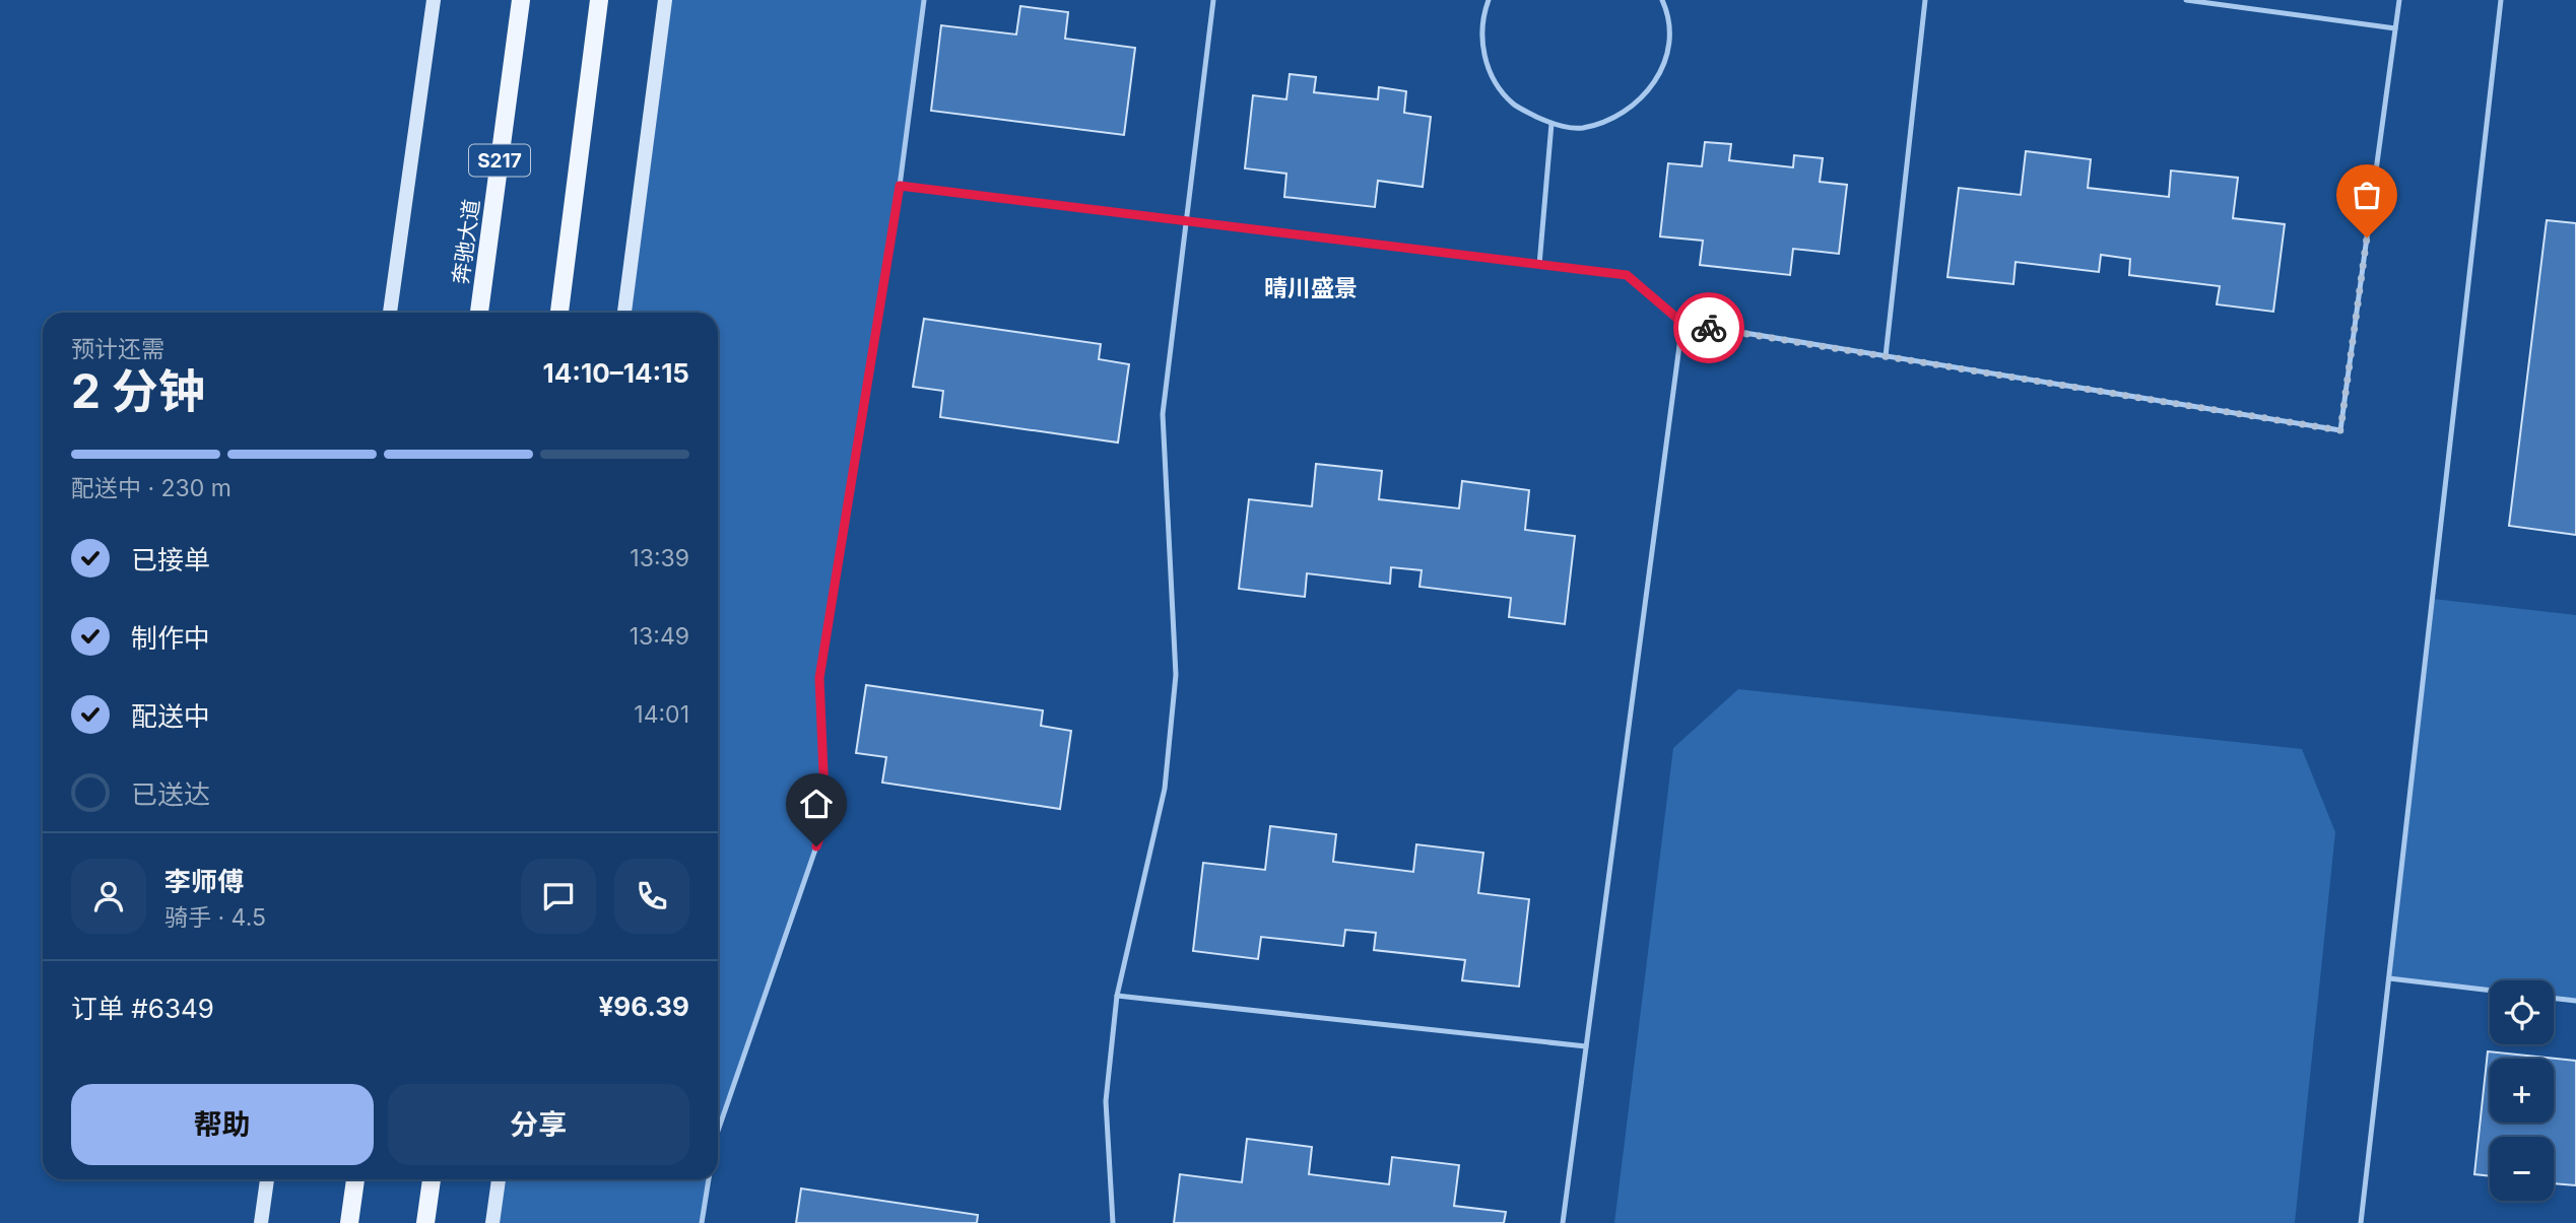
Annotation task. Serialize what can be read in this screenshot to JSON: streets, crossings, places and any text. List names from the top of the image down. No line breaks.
{"streets":{"main road":["S217","奔驰大道"]},"districts":["晴川盛景"],"page":{"heading":["2 分钟","预计还需","14:10–14:15"],"panel":["李师傅","骑手 · 4.5","订单 #6349","¥96.39"],"bar":"配送中 · 230 m","list":[["已接单","13:39"],["制作中","13:49"],["配送中","14:01"],"已送达"],"map_buttons":["+","−"],"buttons":["帮助","分享"]}}
